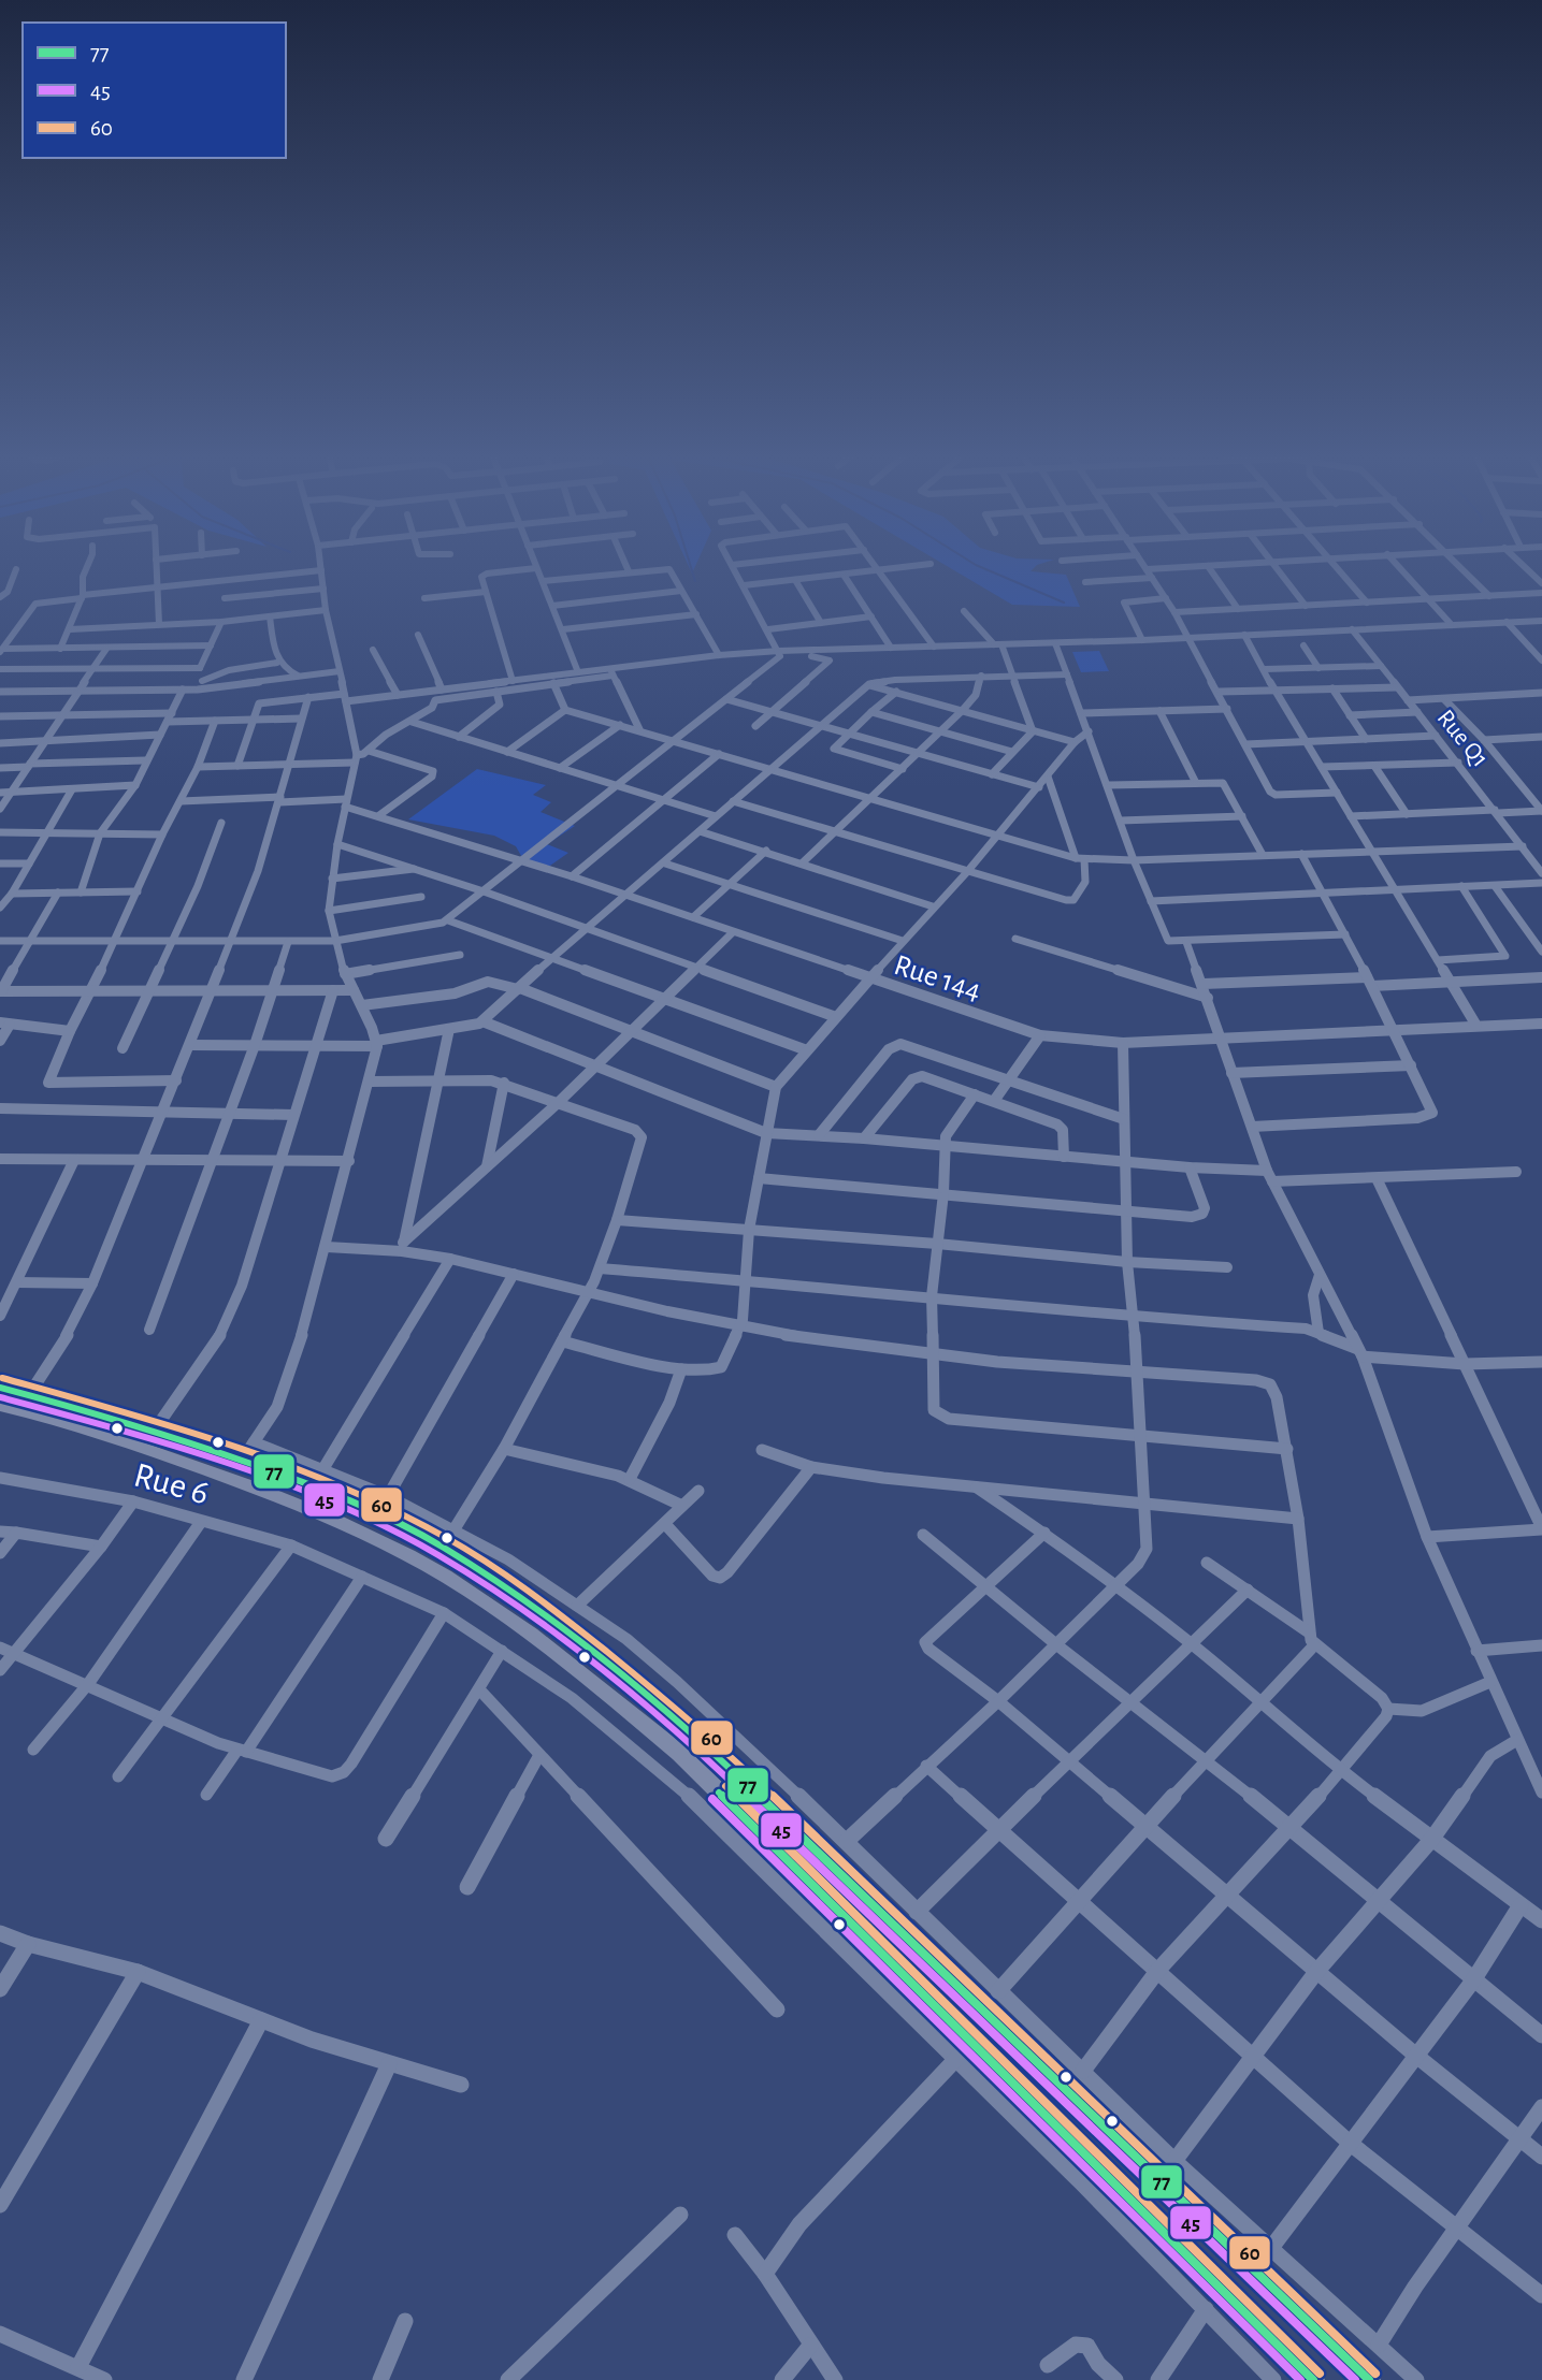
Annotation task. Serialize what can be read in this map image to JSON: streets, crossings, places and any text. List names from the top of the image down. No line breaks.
{"streets":{"street":["Rue Q1","Rue 144","Rue 6"]},"lines":["transit line 60","transit line 77","transit line 45"],"legend":["77","45","60"]}
